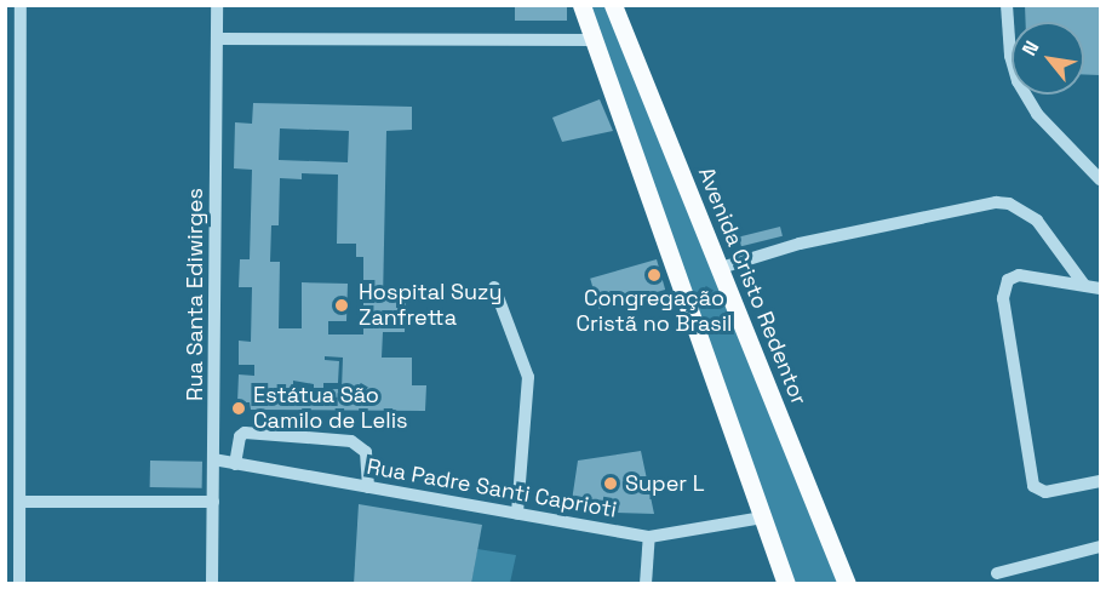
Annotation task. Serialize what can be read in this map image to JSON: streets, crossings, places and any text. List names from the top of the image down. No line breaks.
{"streets":{"main road":["Avenida Cristo Redentor"],"street":["Rua Santa Ediwirges","Rua Padre Santi Caprioti"]},"crossings":[["Rua Santa Ediwirges","Rua Padre Santi Caprioti"]],"places":["Congregação Cristã no Brasil","Hospital Suzy Zanfretta","Estátua São Camilo de Lelis","Super L"],"north":"top left"}
